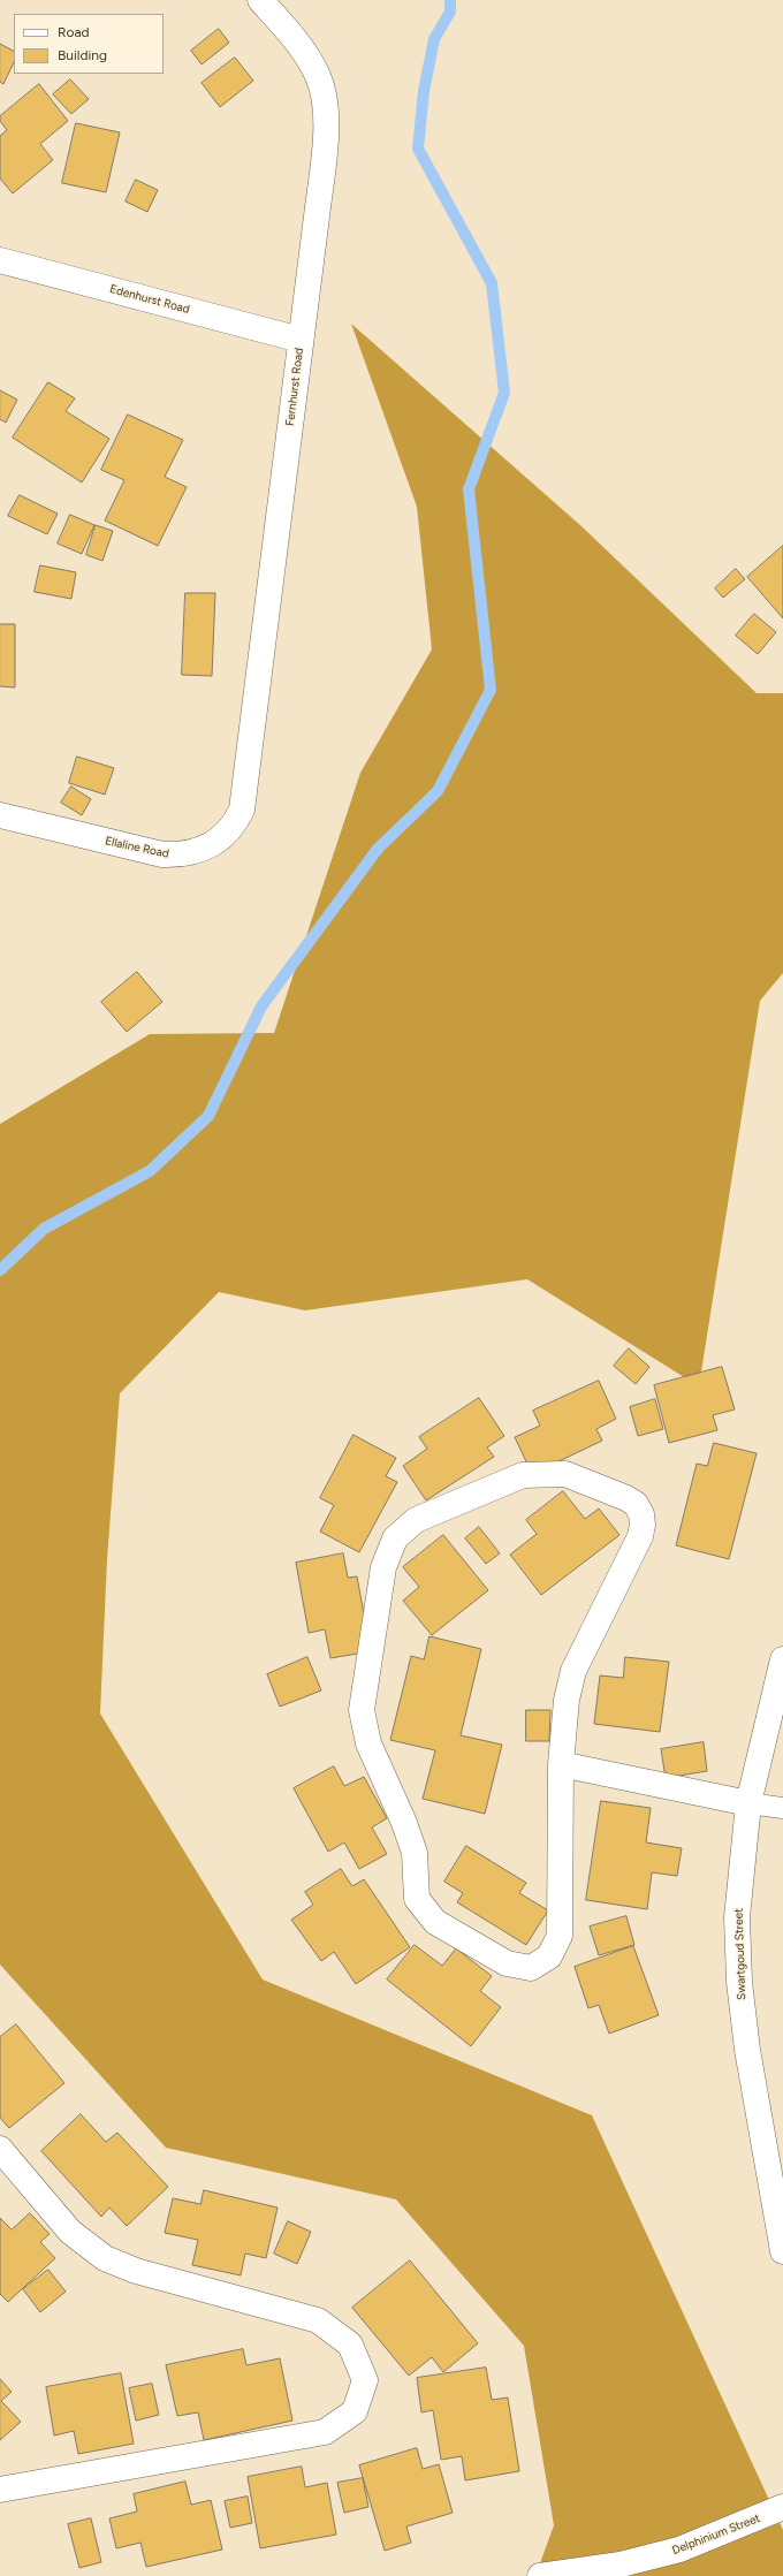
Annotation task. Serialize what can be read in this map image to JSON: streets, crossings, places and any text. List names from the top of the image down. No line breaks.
{"streets":{"street":["Edenhurst Road","Fernhurst Road","Ellaline Road","Swartgoud Street","Delphinium Street"]},"crossings":[["Edenhurst Road","Fernhurst Road"],["Fernhurst Road","Ellaline Road"]],"legend":["Road","Building"]}
